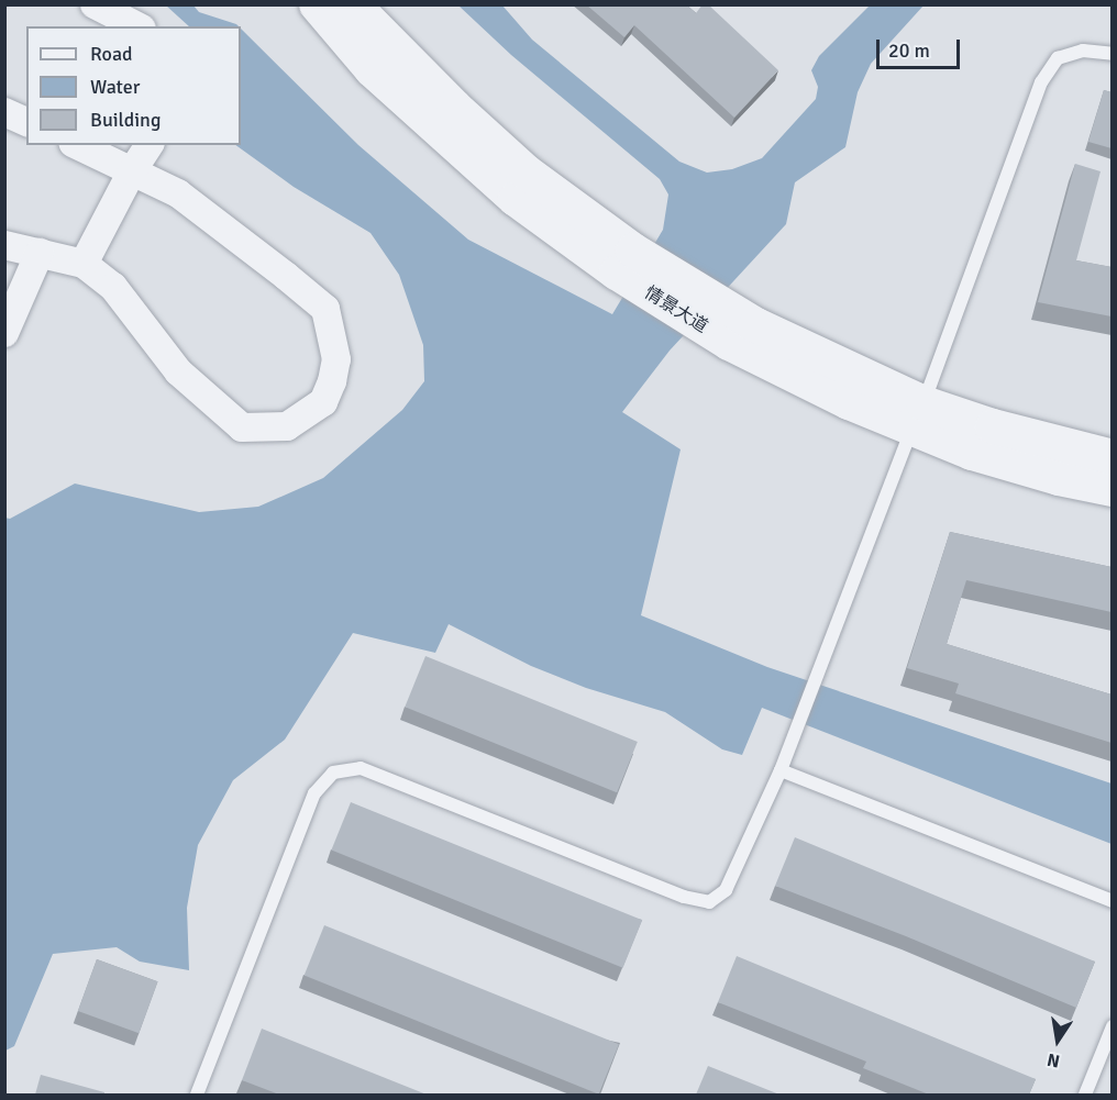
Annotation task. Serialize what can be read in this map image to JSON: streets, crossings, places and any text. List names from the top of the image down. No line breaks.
{"streets":{"street":["情景大道"]},"legend":["Road","Water","Building"],"scale_bar":"20 m","north":"bottom"}
